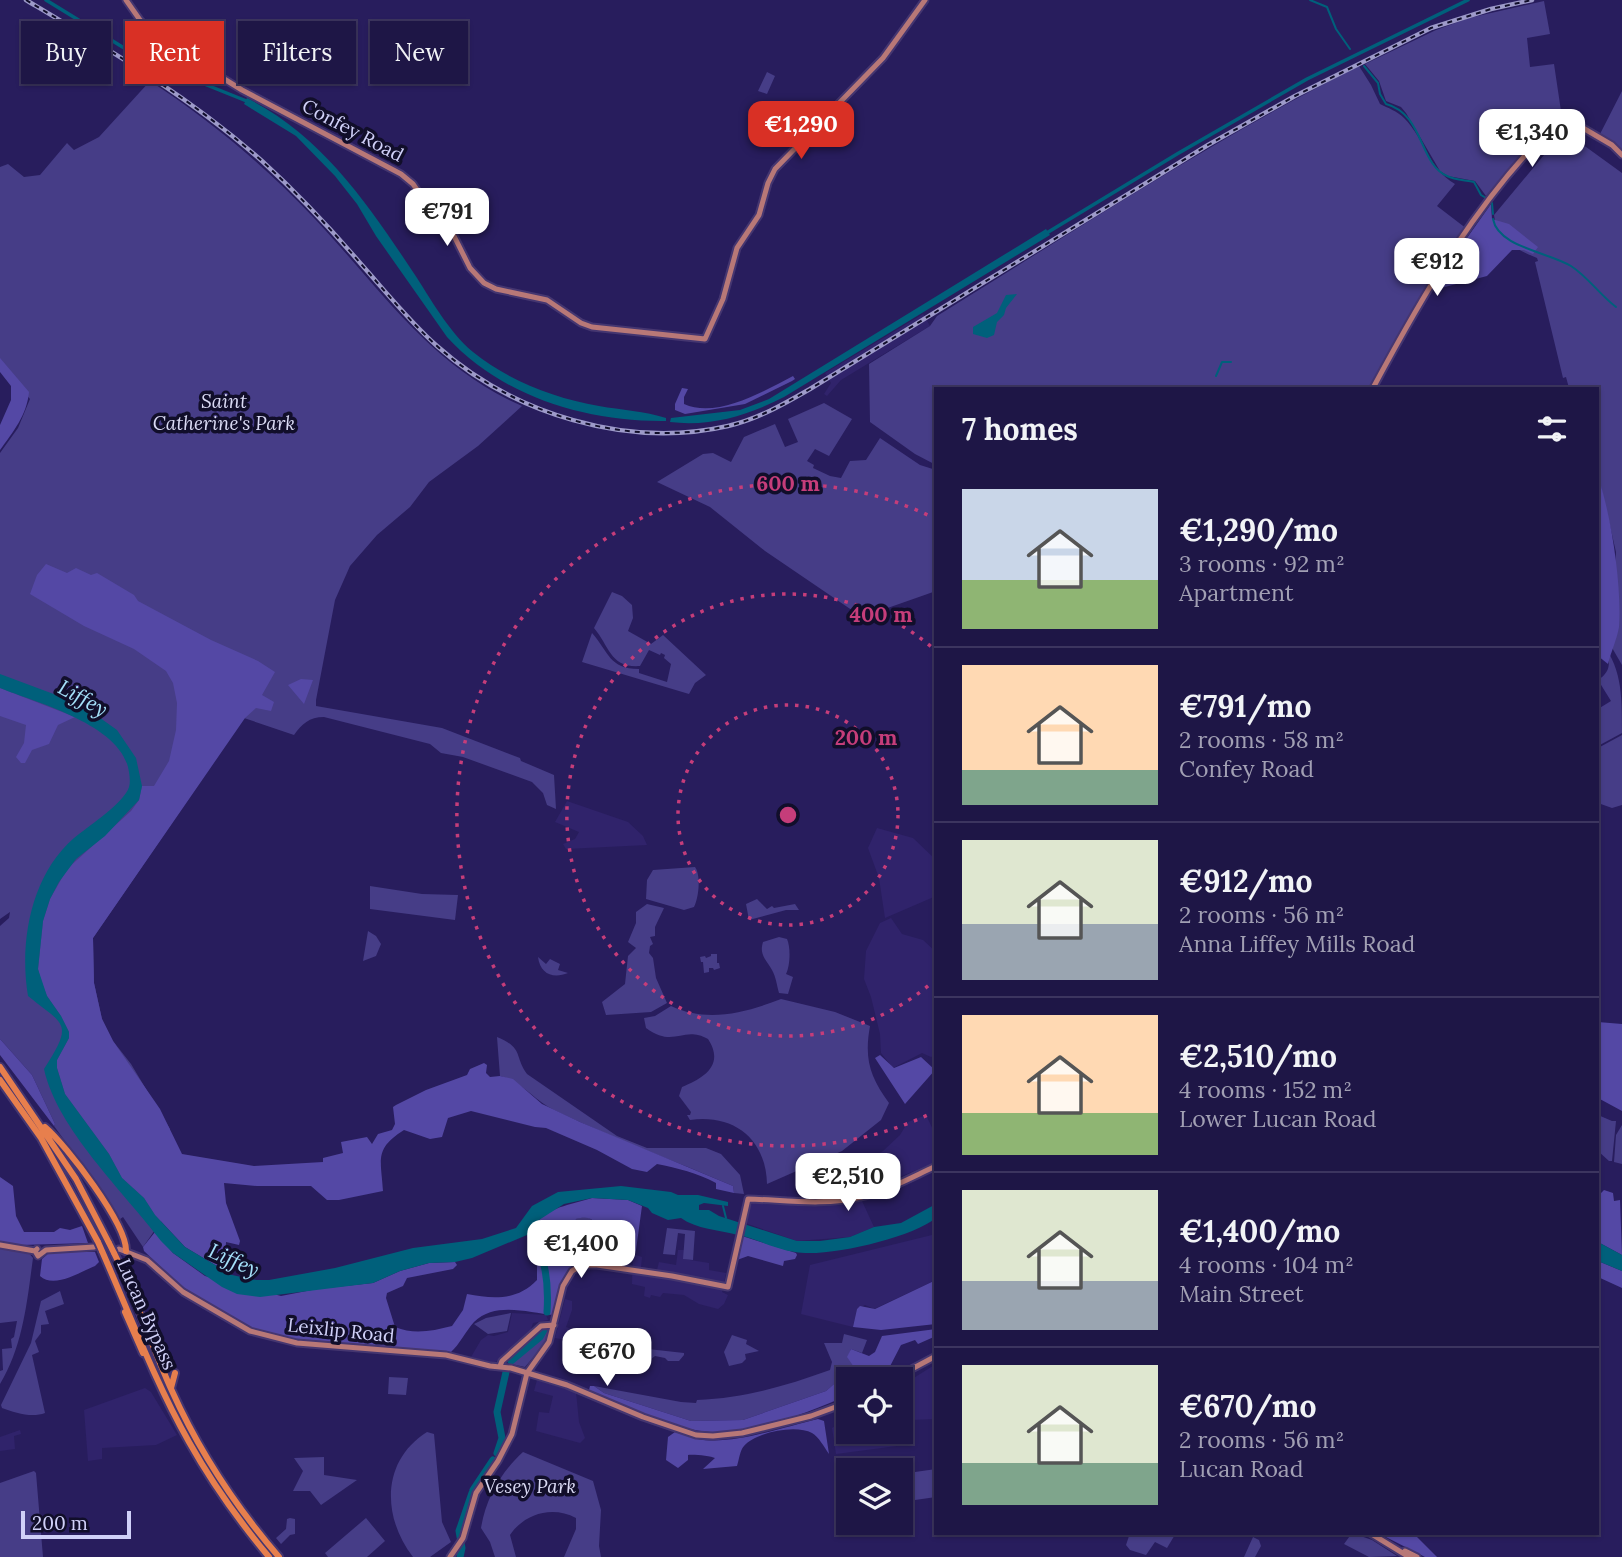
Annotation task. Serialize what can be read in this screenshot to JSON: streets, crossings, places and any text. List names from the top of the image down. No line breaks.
{"streets":{"highway":["Lucan Bypass"],"main road":["Confey Road","Leixlip Road"]},"crossings":[["Lucan Bypass","Leixlip Road"]],"water":["Liffey"],"parks":["Saint Catherine's Park","Vesey Park"],"scale_bar":"200 m","page":{"chip":["Buy","Rent","Filters","New"],"price":["€1,290","€1,340","€791","€912","€2,510","€1,400","€670"],"heading":"7 homes","list":[{"name":"€1,290/mo","note":"3 rooms · 92 m² · Apartment"},{"name":"€791/mo","note":"2 rooms · 58 m² · Confey Road"},{"name":"€912/mo","note":"2 rooms · 56 m² · Anna Liffey Mills Road"},{"name":"€2,510/mo","note":"4 rooms · 152 m² · Lower Lucan Road"},{"name":"€1,400/mo","note":"4 rooms · 104 m² · Main Street"},{"name":"€670/mo","note":"2 rooms · 56 m² · Lucan Road"}],"scale":"200 m"},"rings":["600 m","400 m","200 m"]}
